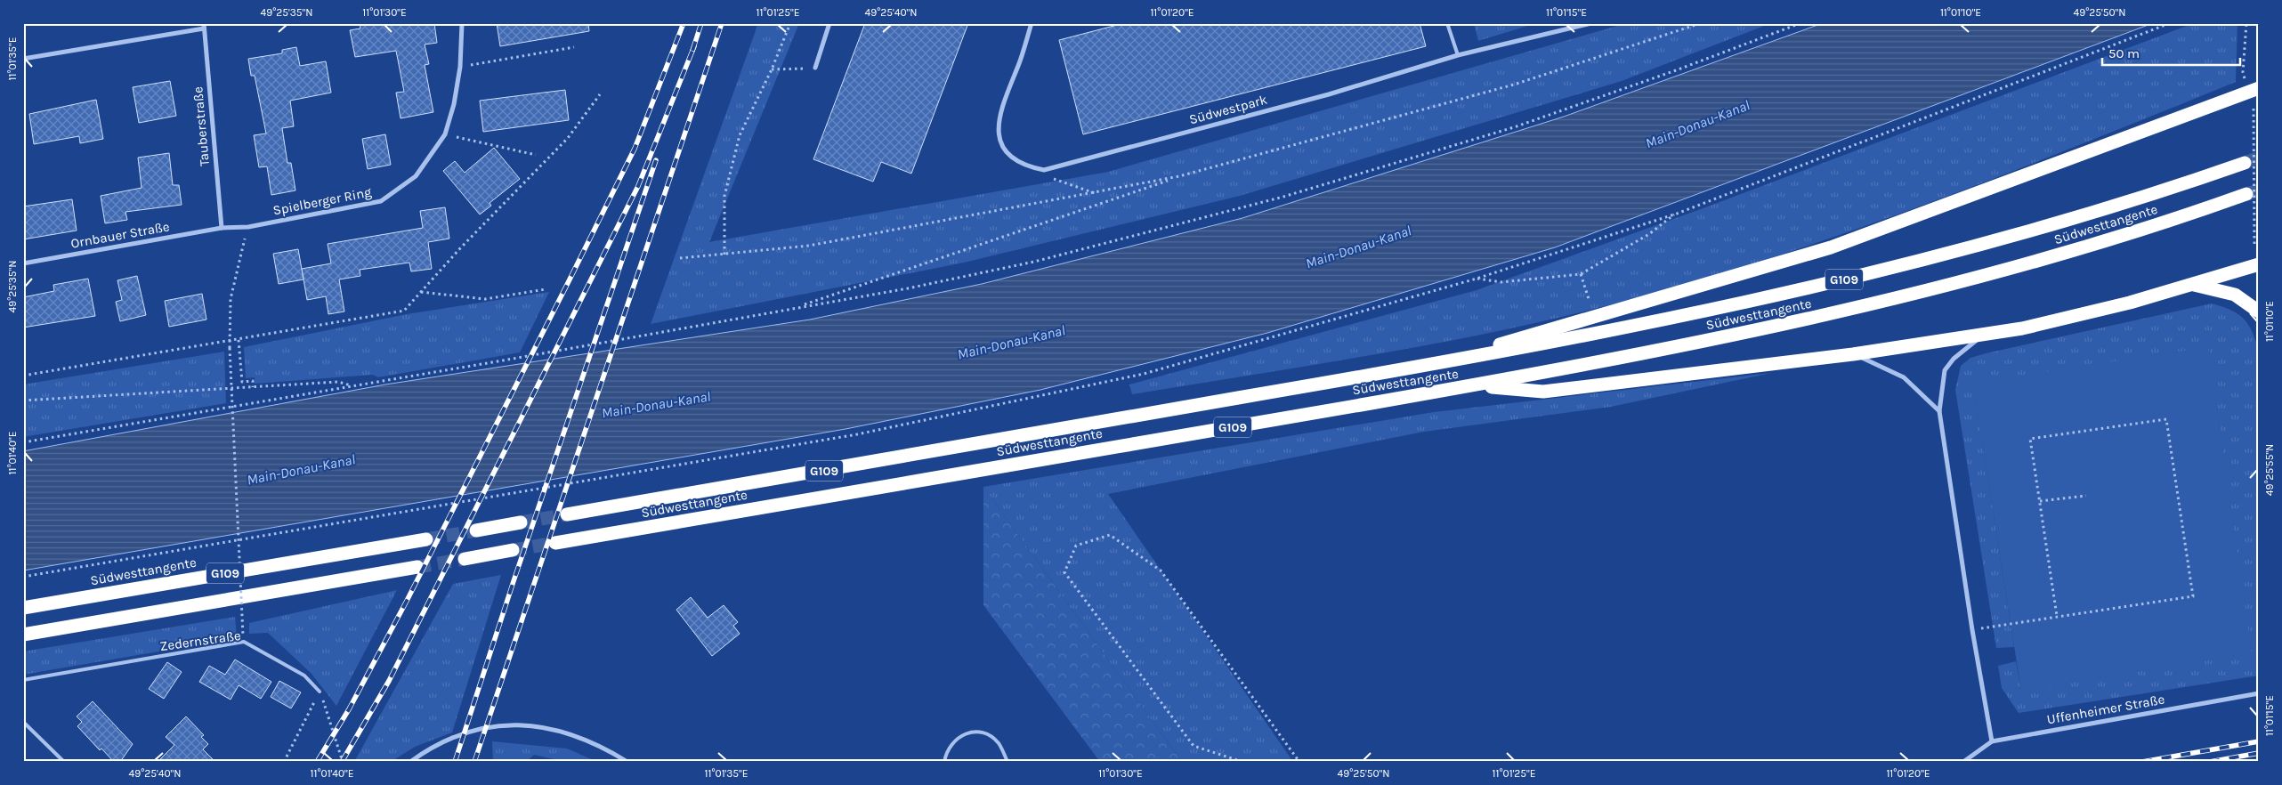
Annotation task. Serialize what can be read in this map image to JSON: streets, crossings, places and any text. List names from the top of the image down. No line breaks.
{"streets":{"highway":["Südwesttangente","G109"],"street":["Südwestpark","Tauberstraße","Spielberger Ring","Ornbauer Straße","Uffenheimer Straße"],"lane":["Zedernstraße"]},"crossings":[["Tauberstraße","Spielberger Ring"],["Tauberstraße","Ornbauer Straße"],["Spielberger Ring","Ornbauer Straße"]],"water":["Main-Donau-Kanal"],"scale_bar":"50 m","coordinates":["49°25'35\"N","11°01'30\"E","11°01'25\"E","49°25'40\"N","11°01'20\"E","11°01'15\"E","11°01'10\"E","49°25'50\"N","11°01'35\"E","11°01'40\"E","49°25'55\"N"]}
